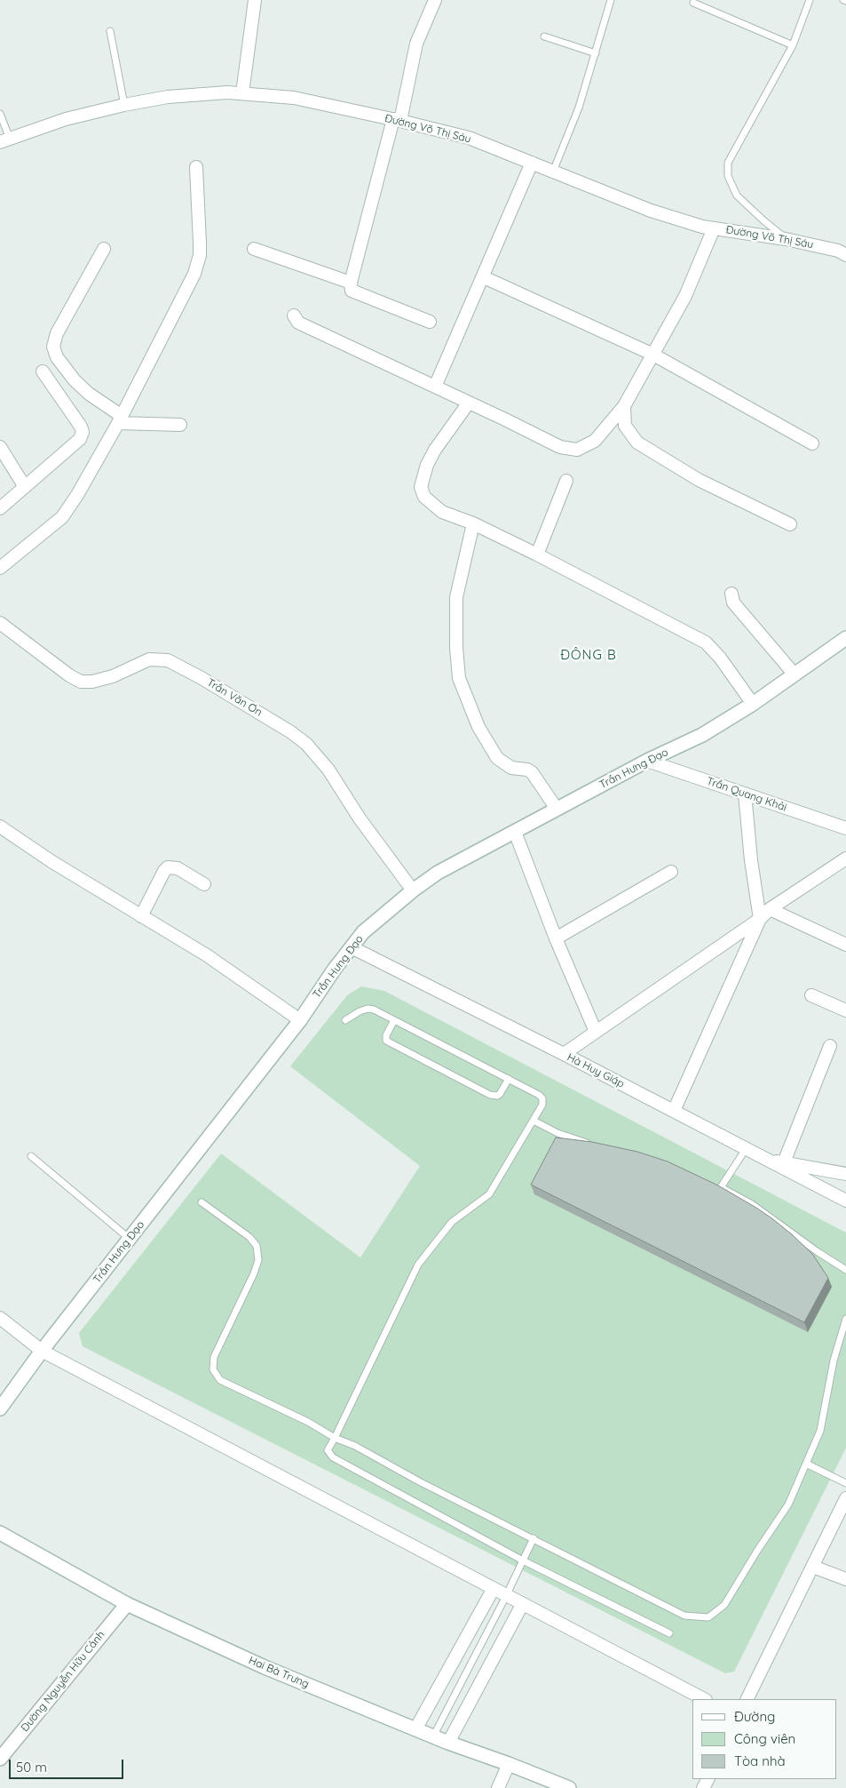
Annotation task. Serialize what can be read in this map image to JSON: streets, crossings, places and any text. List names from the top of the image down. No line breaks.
{"streets":{"main road":["Trần Hưng Đạo","Hai Bà Trưng","Đường Nguyễn Hữu Cảnh"],"street":["Đường Võ Thị Sáu","Trần Văn Ơn","Trần Quang Khải","Hà Huy Giáp"]},"crossings":[["Trần Văn Ơn","Trần Hưng Đạo"],["Trần Hưng Đạo","Trần Quang Khải"],["Trần Hưng Đạo","Hà Huy Giáp"],["Hai Bà Trưng","Đường Nguyễn Hữu Cảnh"]],"districts":["ĐÔNG B"],"legend":["Đường","Công viên","Tòa nhà"],"scale_bar":"50 m"}
